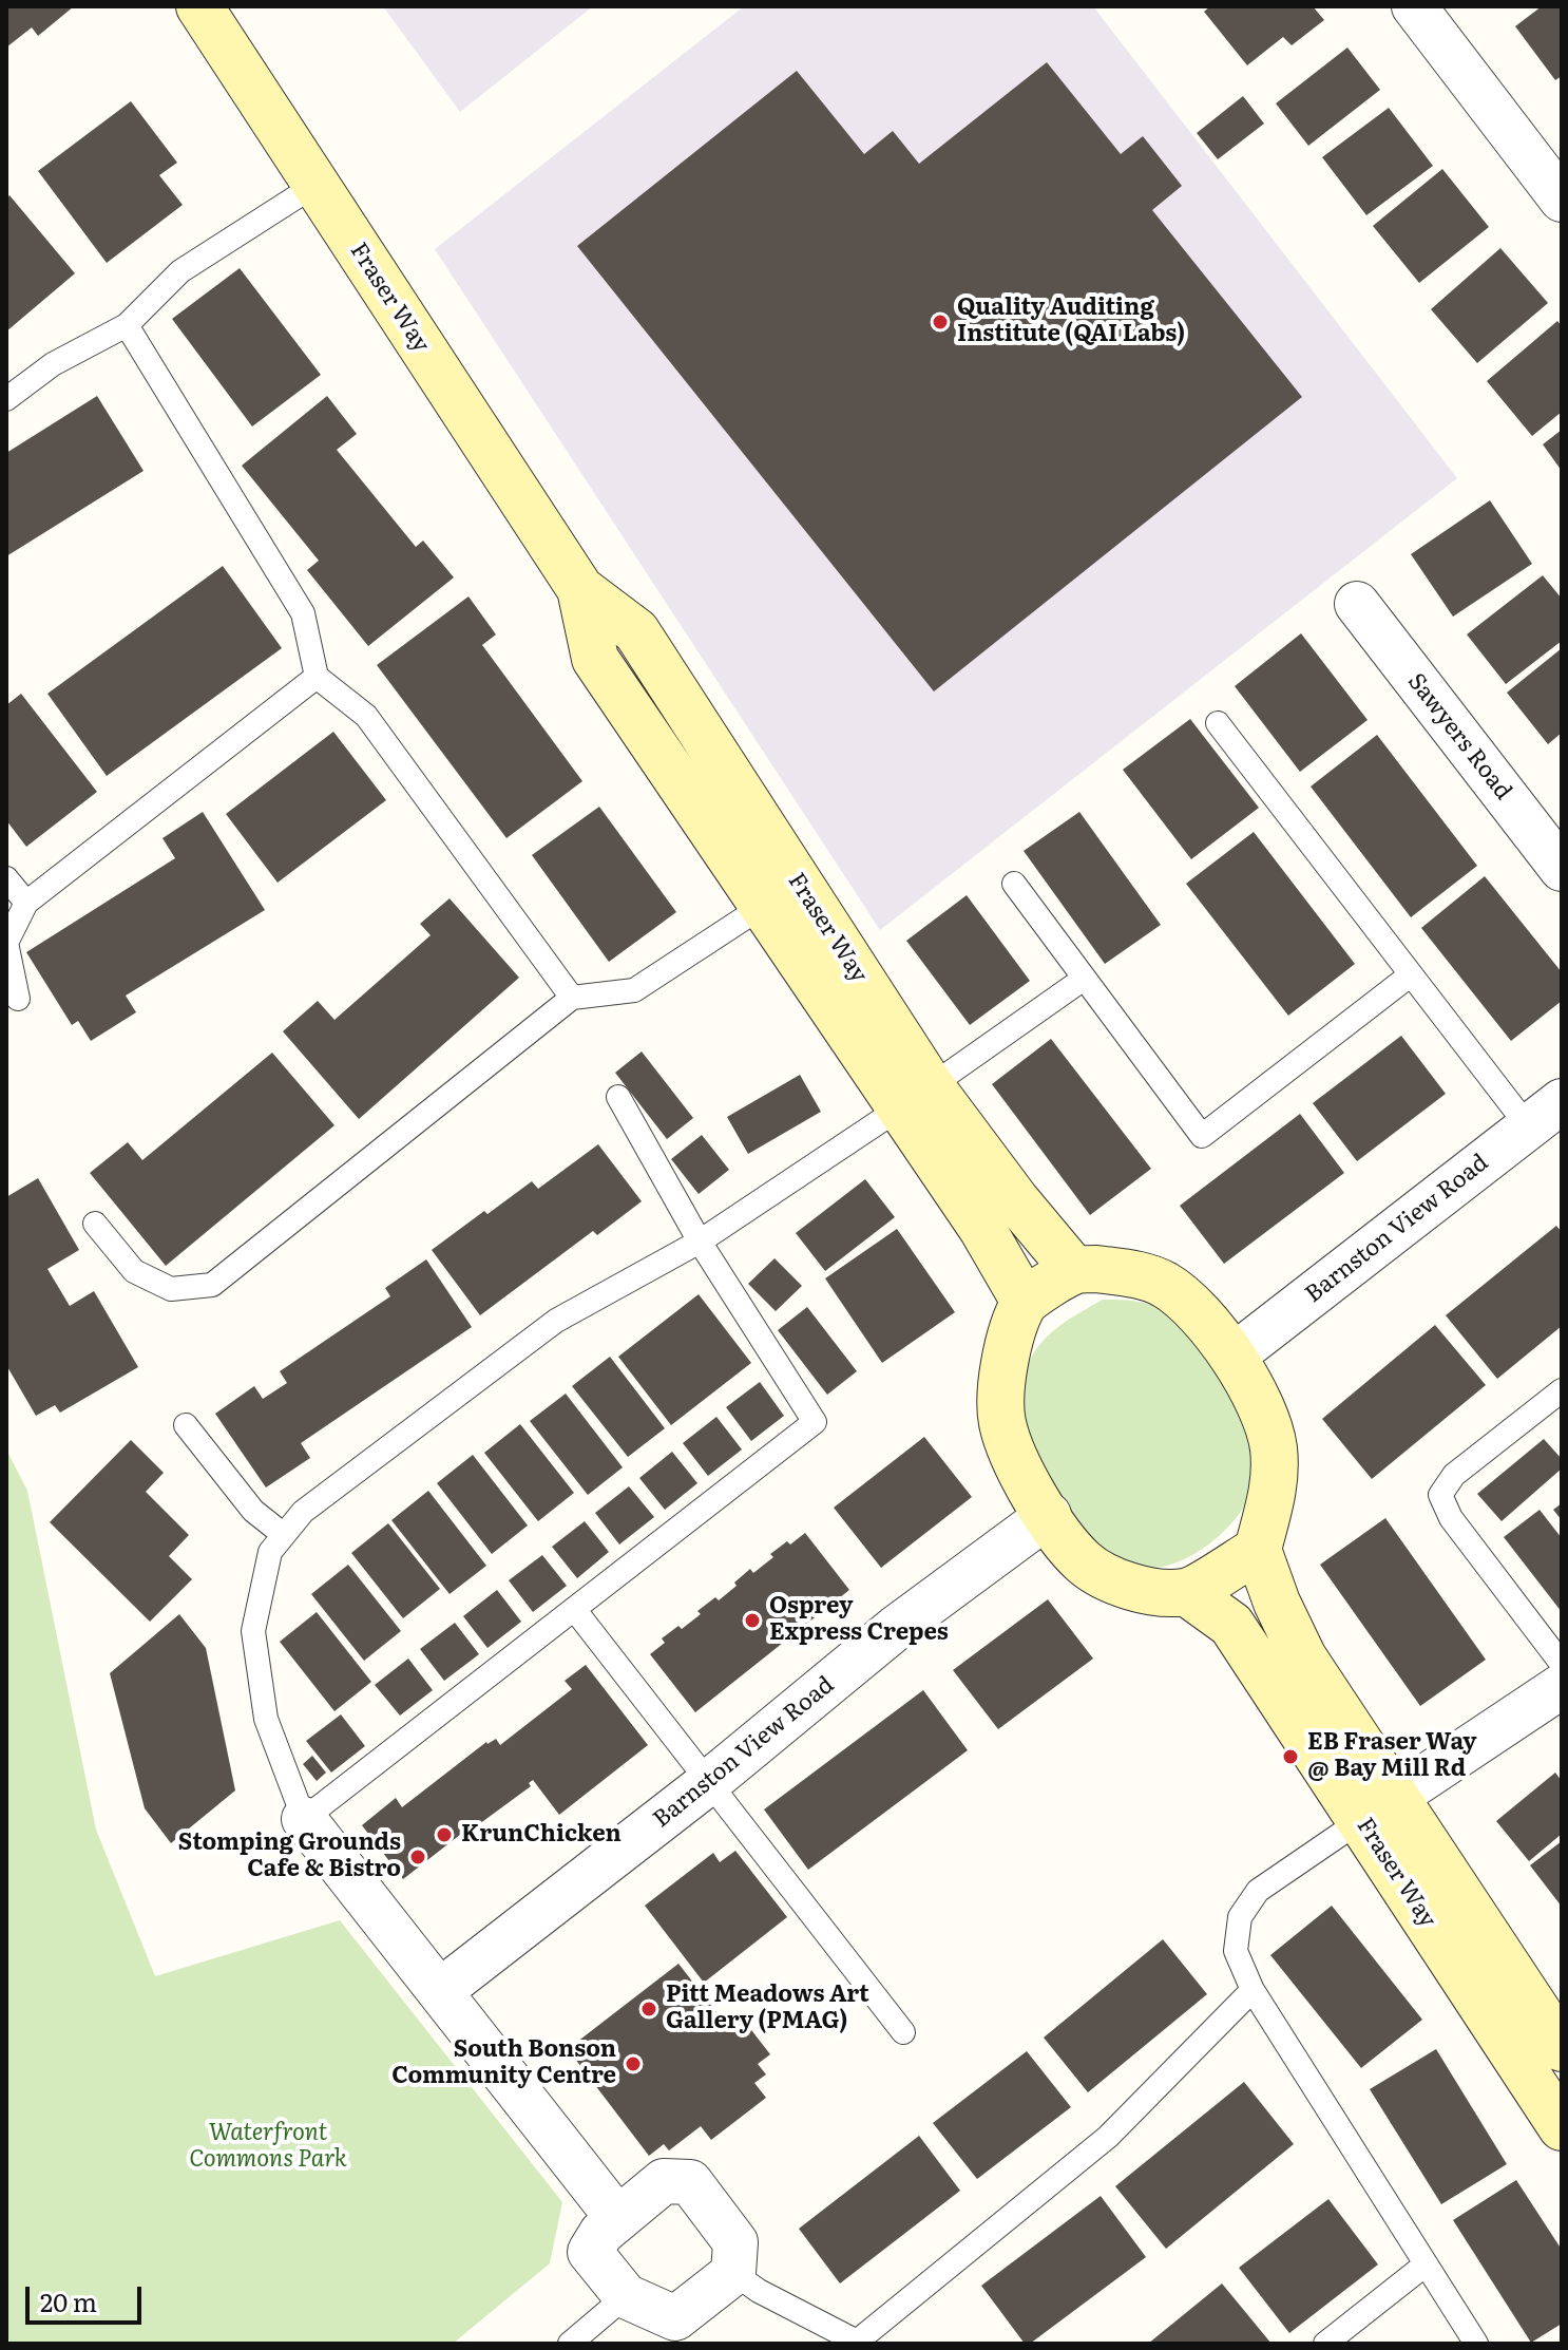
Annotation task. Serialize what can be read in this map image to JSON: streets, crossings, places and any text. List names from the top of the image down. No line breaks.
{"streets":{"street":["Fraser Way","Sawyers Road","Barnston View Road"]},"crossings":[["Fraser Way","Barnston View Road"]],"parks":["Waterfront Commons Park"],"places":["Quality Auditing Institute (QAI Labs)","Osprey Express Crepes","EB Fraser Way @ Bay Mill Rd","KrunChicken","Stomping Grounds Cafe & Bistro","Pitt Meadows Art Gallery (PMAG)","South Bonson Community Centre"],"scale_bar":"20 m"}
